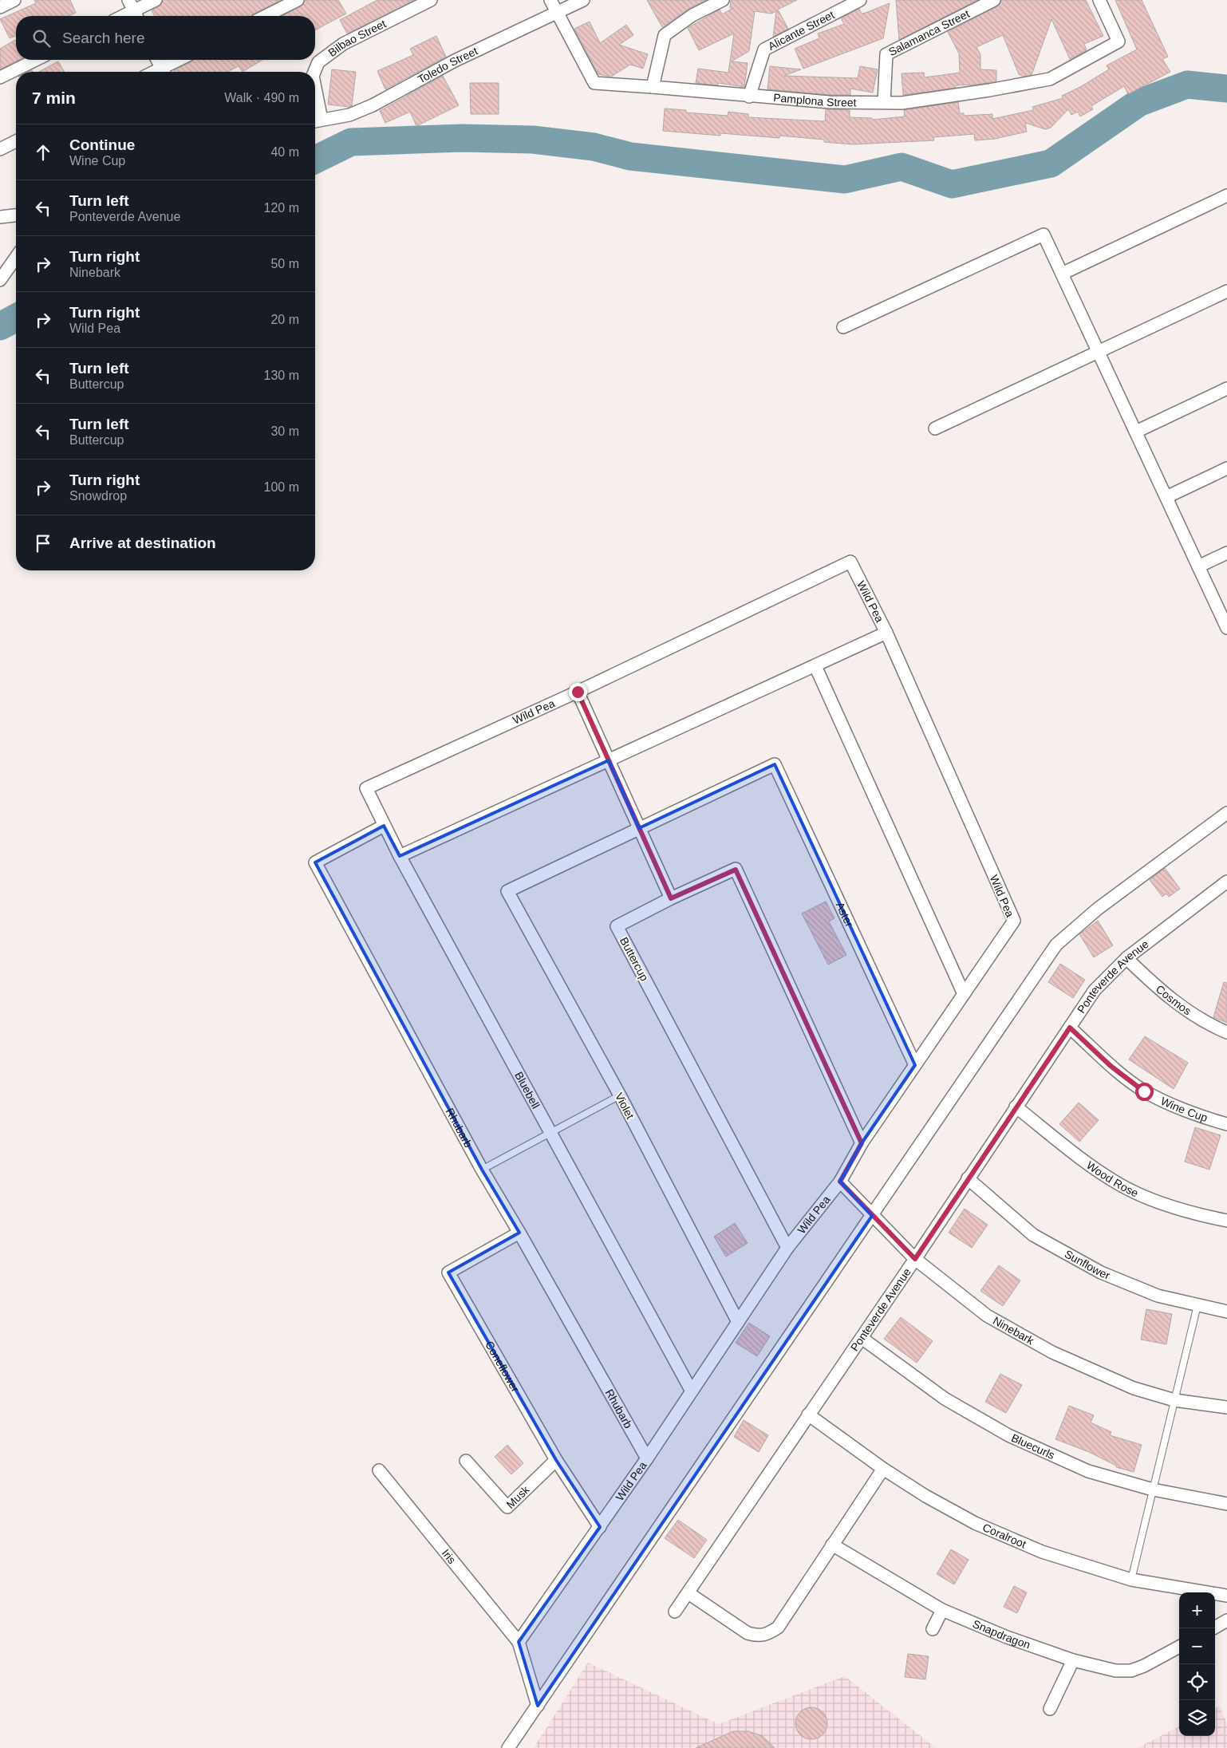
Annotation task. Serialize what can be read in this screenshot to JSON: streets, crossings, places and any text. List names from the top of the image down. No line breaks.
{"streets":{"street":["Alicante Street","Salamanca Street","Bilbao Street","Toledo Street","Pamplona Street","Wild Pea","Aster","Buttercup","Ponteverde Avenue","Cosmos","Bluebell","Violet","Wine Cup","Rhubarb","Wood Rose","Sunflower","Ninebark","Coneflower","Bluecurls","Musk","Coralroot","Iris","Snapdragon"]},"crossings":[["Alicante Street","Pamplona Street"],["Salamanca Street","Pamplona Street"],["Bilbao Street","Toledo Street"],["Toledo Street","Pamplona Street"],["Wild Pea","Aster"],["Wild Pea","Buttercup"],["Wild Pea","Bluebell"],["Wild Pea","Violet"],["Wild Pea","Rhubarb"],["Wild Pea","Ninebark"],["Wild Pea","Coneflower"],["Wild Pea","Iris"],["Aster","Violet"],["Ponteverde Avenue","Cosmos"],["Ponteverde Avenue","Wine Cup"],["Ponteverde Avenue","Wood Rose"],["Ponteverde Avenue","Sunflower"],["Ponteverde Avenue","Ninebark"],["Ponteverde Avenue","Bluecurls"],["Ponteverde Avenue","Coralroot"],["Bluebell","Rhubarb"],["Rhubarb","Coneflower"],["Coneflower","Musk"]],"page":{"search":"Search here","heading":["7 min","Walk · 490 m"],"list":[["Continue","Wine Cup","40 m"],["Turn left","Ponteverde Avenue","120 m"],["Turn right","Ninebark","50 m"],["Turn right","Wild Pea","20 m"],["Turn left","Buttercup","130 m"],["Turn left","Buttercup","30 m"],["Turn right","Snowdrop","100 m"],"Arrive at destination"],"map_buttons":["+","−"]}}
